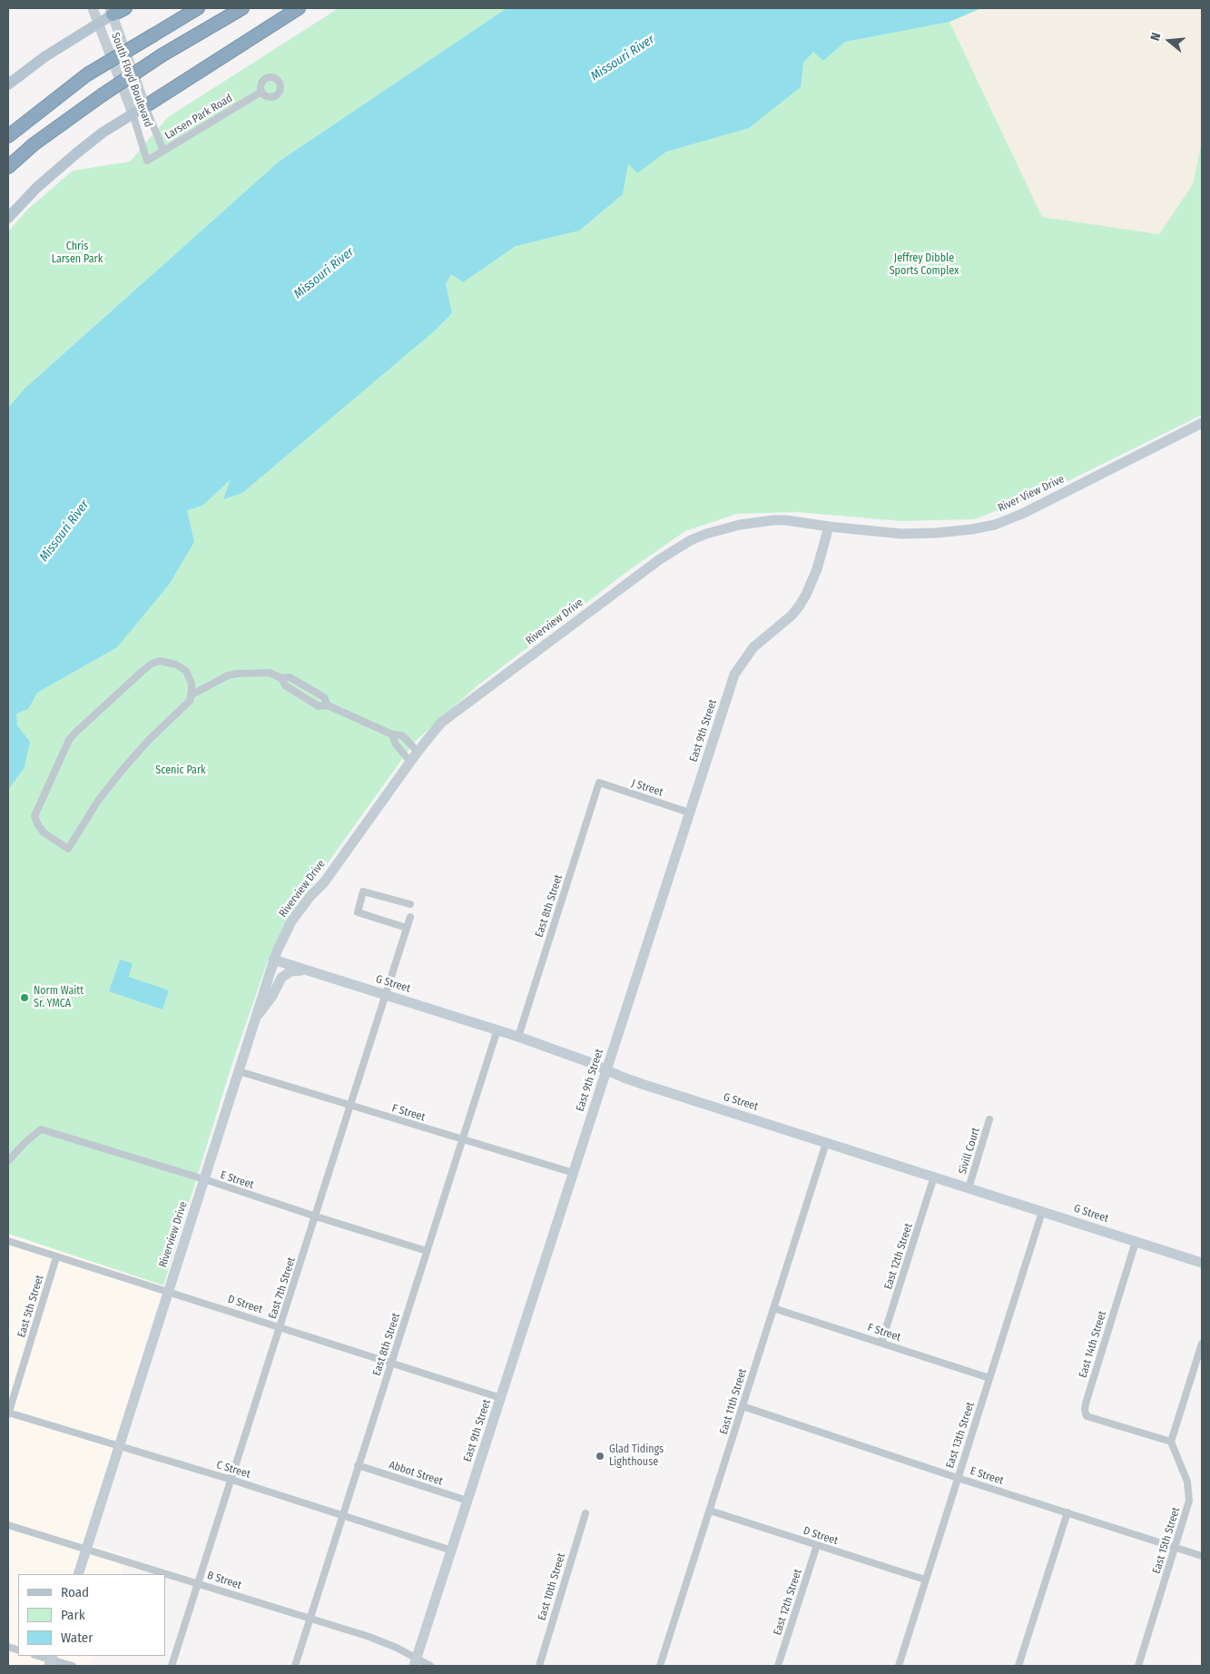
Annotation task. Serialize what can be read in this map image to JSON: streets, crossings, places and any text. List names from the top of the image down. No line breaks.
{"streets":{"main road":["South Floyd Boulevard","River View Drive","Riverview Drive","East 9th Street","G Street"],"street":["Larsen Park Road","J Street","East 8th Street","F Street","Sivill Court","E Street","East 12th Street","East 7th Street","D Street","East 5th Street","East 14th Street","East 11th Street","East 13th Street","C Street","Abbot Street","East 15th Street","B Street","East 10th Street"]},"crossings":[["South Floyd Boulevard","Larsen Park Road"],["River View Drive","Riverview Drive"],["River View Drive","East 9th Street"],["Riverview Drive","East 9th Street"],["Riverview Drive","G Street"],["Riverview Drive","F Street"],["Riverview Drive","E Street"],["Riverview Drive","D Street"],["Riverview Drive","C Street"],["Riverview Drive","B Street"],["East 9th Street","J Street"],["East 9th Street","G Street"],["East 9th Street","F Street"],["East 9th Street","D Street"],["East 9th Street","C Street"],["East 9th Street","Abbot Street"],["East 9th Street","B Street"],["J Street","East 8th Street"],["East 8th Street","G Street"],["East 8th Street","F Street"],["East 8th Street","E Street"],["East 8th Street","D Street"],["East 8th Street","C Street"],["East 8th Street","Abbot Street"],["East 8th Street","B Street"],["G Street","Sivill Court"],["G Street","East 12th Street"],["G Street","East 7th Street"],["G Street","East 14th Street"],["G Street","East 11th Street"],["G Street","East 13th Street"],["F Street","East 12th Street"],["F Street","East 7th Street"],["F Street","East 11th Street"],["F Street","East 13th Street"],["E Street","East 7th Street"],["E Street","East 11th Street"],["E Street","East 13th Street"],["E Street","East 15th Street"],["East 12th Street","D Street"],["East 7th Street","D Street"],["East 7th Street","C Street"],["East 7th Street","B Street"],["D Street","East 5th Street"],["D Street","East 11th Street"],["D Street","East 13th Street"],["East 5th Street","C Street"],["East 14th Street","East 15th Street"]],"water":["Missouri River"],"parks":["Chris Larsen Park","Jeffrey Dibble Sports Complex","Scenic Park"],"places":["Norm Waitt Sr. YMCA","Glad Tidings Lighthouse"],"legend":["Road","Park","Water"],"north":"left"}
